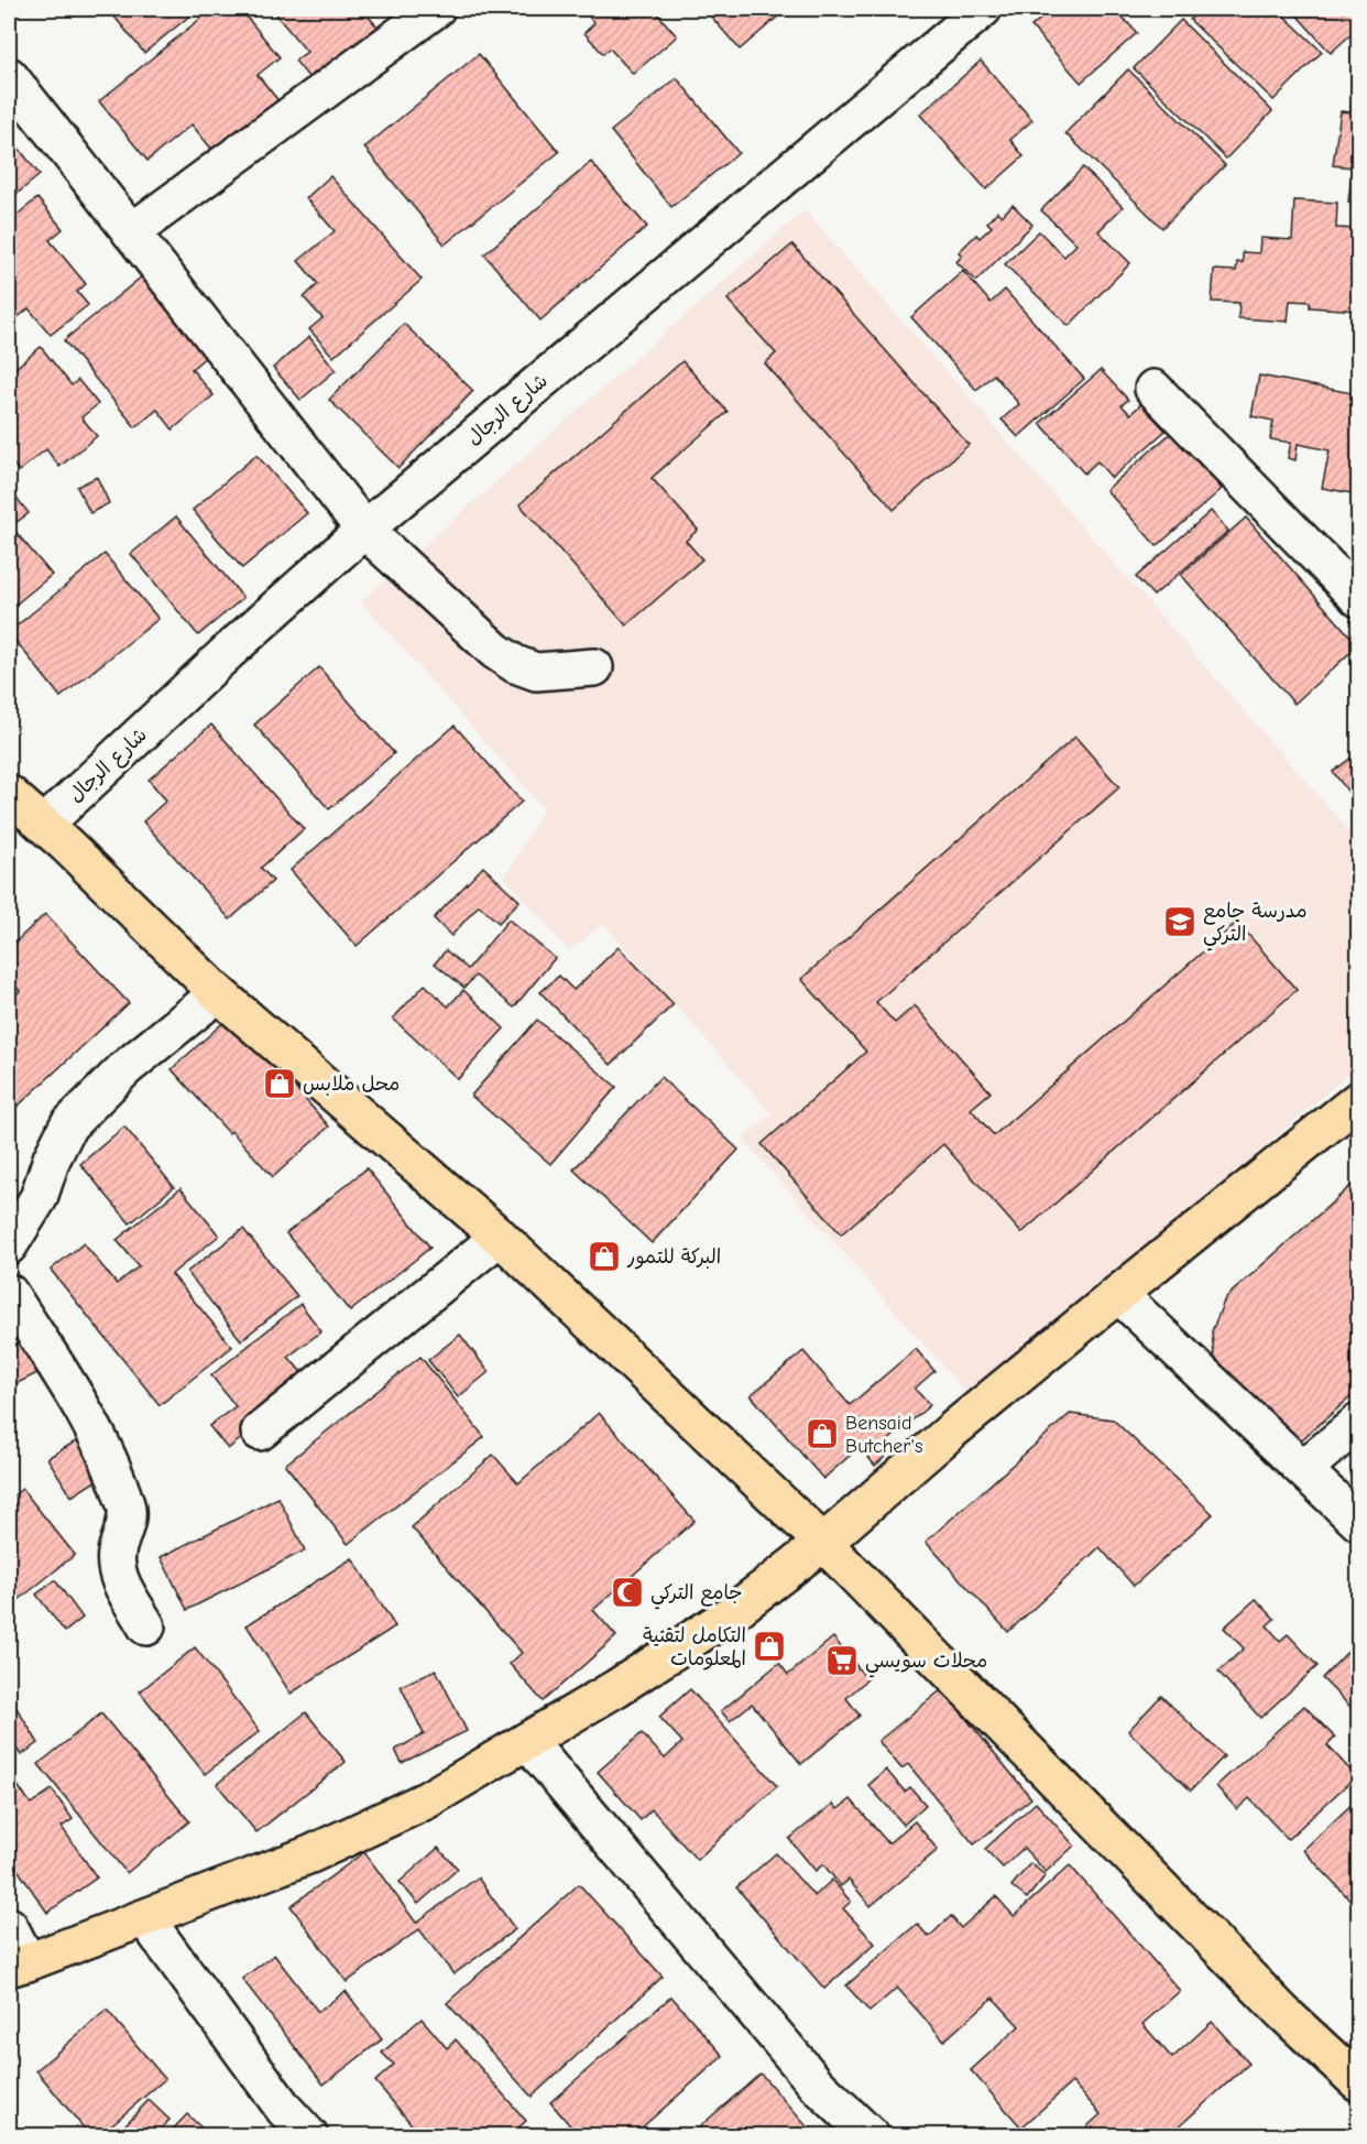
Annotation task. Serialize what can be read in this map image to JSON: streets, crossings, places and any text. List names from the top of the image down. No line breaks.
{"streets":{"street":["شارع الرجال"]},"places":{"school or university":["مدرسة جامع التركي"],"shop":["محل ملابس","البركة للتمور","Bensaid Butcher's","التكامل لتقنية المعلومات"],"mosque":["جامع التركي"],"supermarket":["محلات سويسي"]}}
